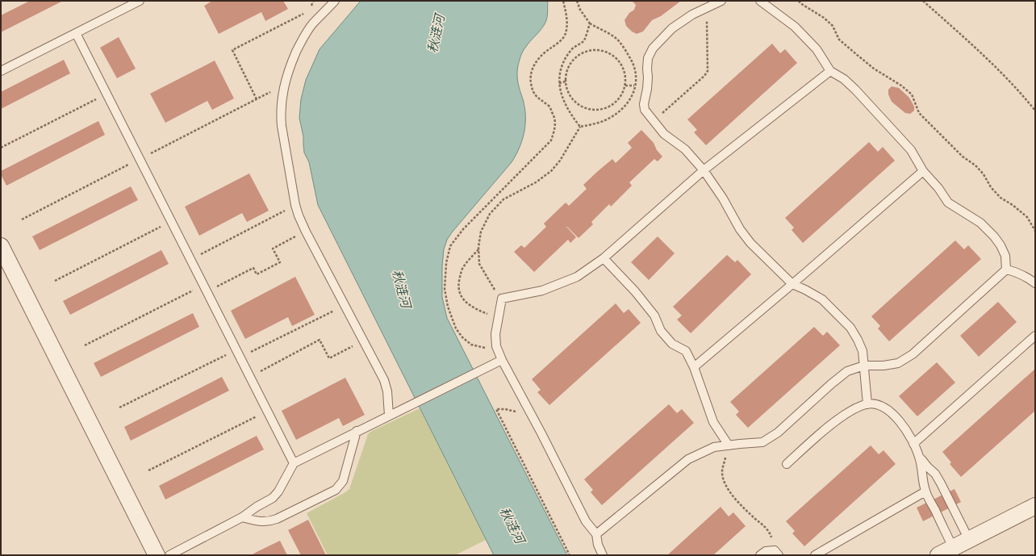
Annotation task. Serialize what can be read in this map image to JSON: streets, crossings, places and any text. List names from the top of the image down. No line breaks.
{"water":["秋涟河"]}
